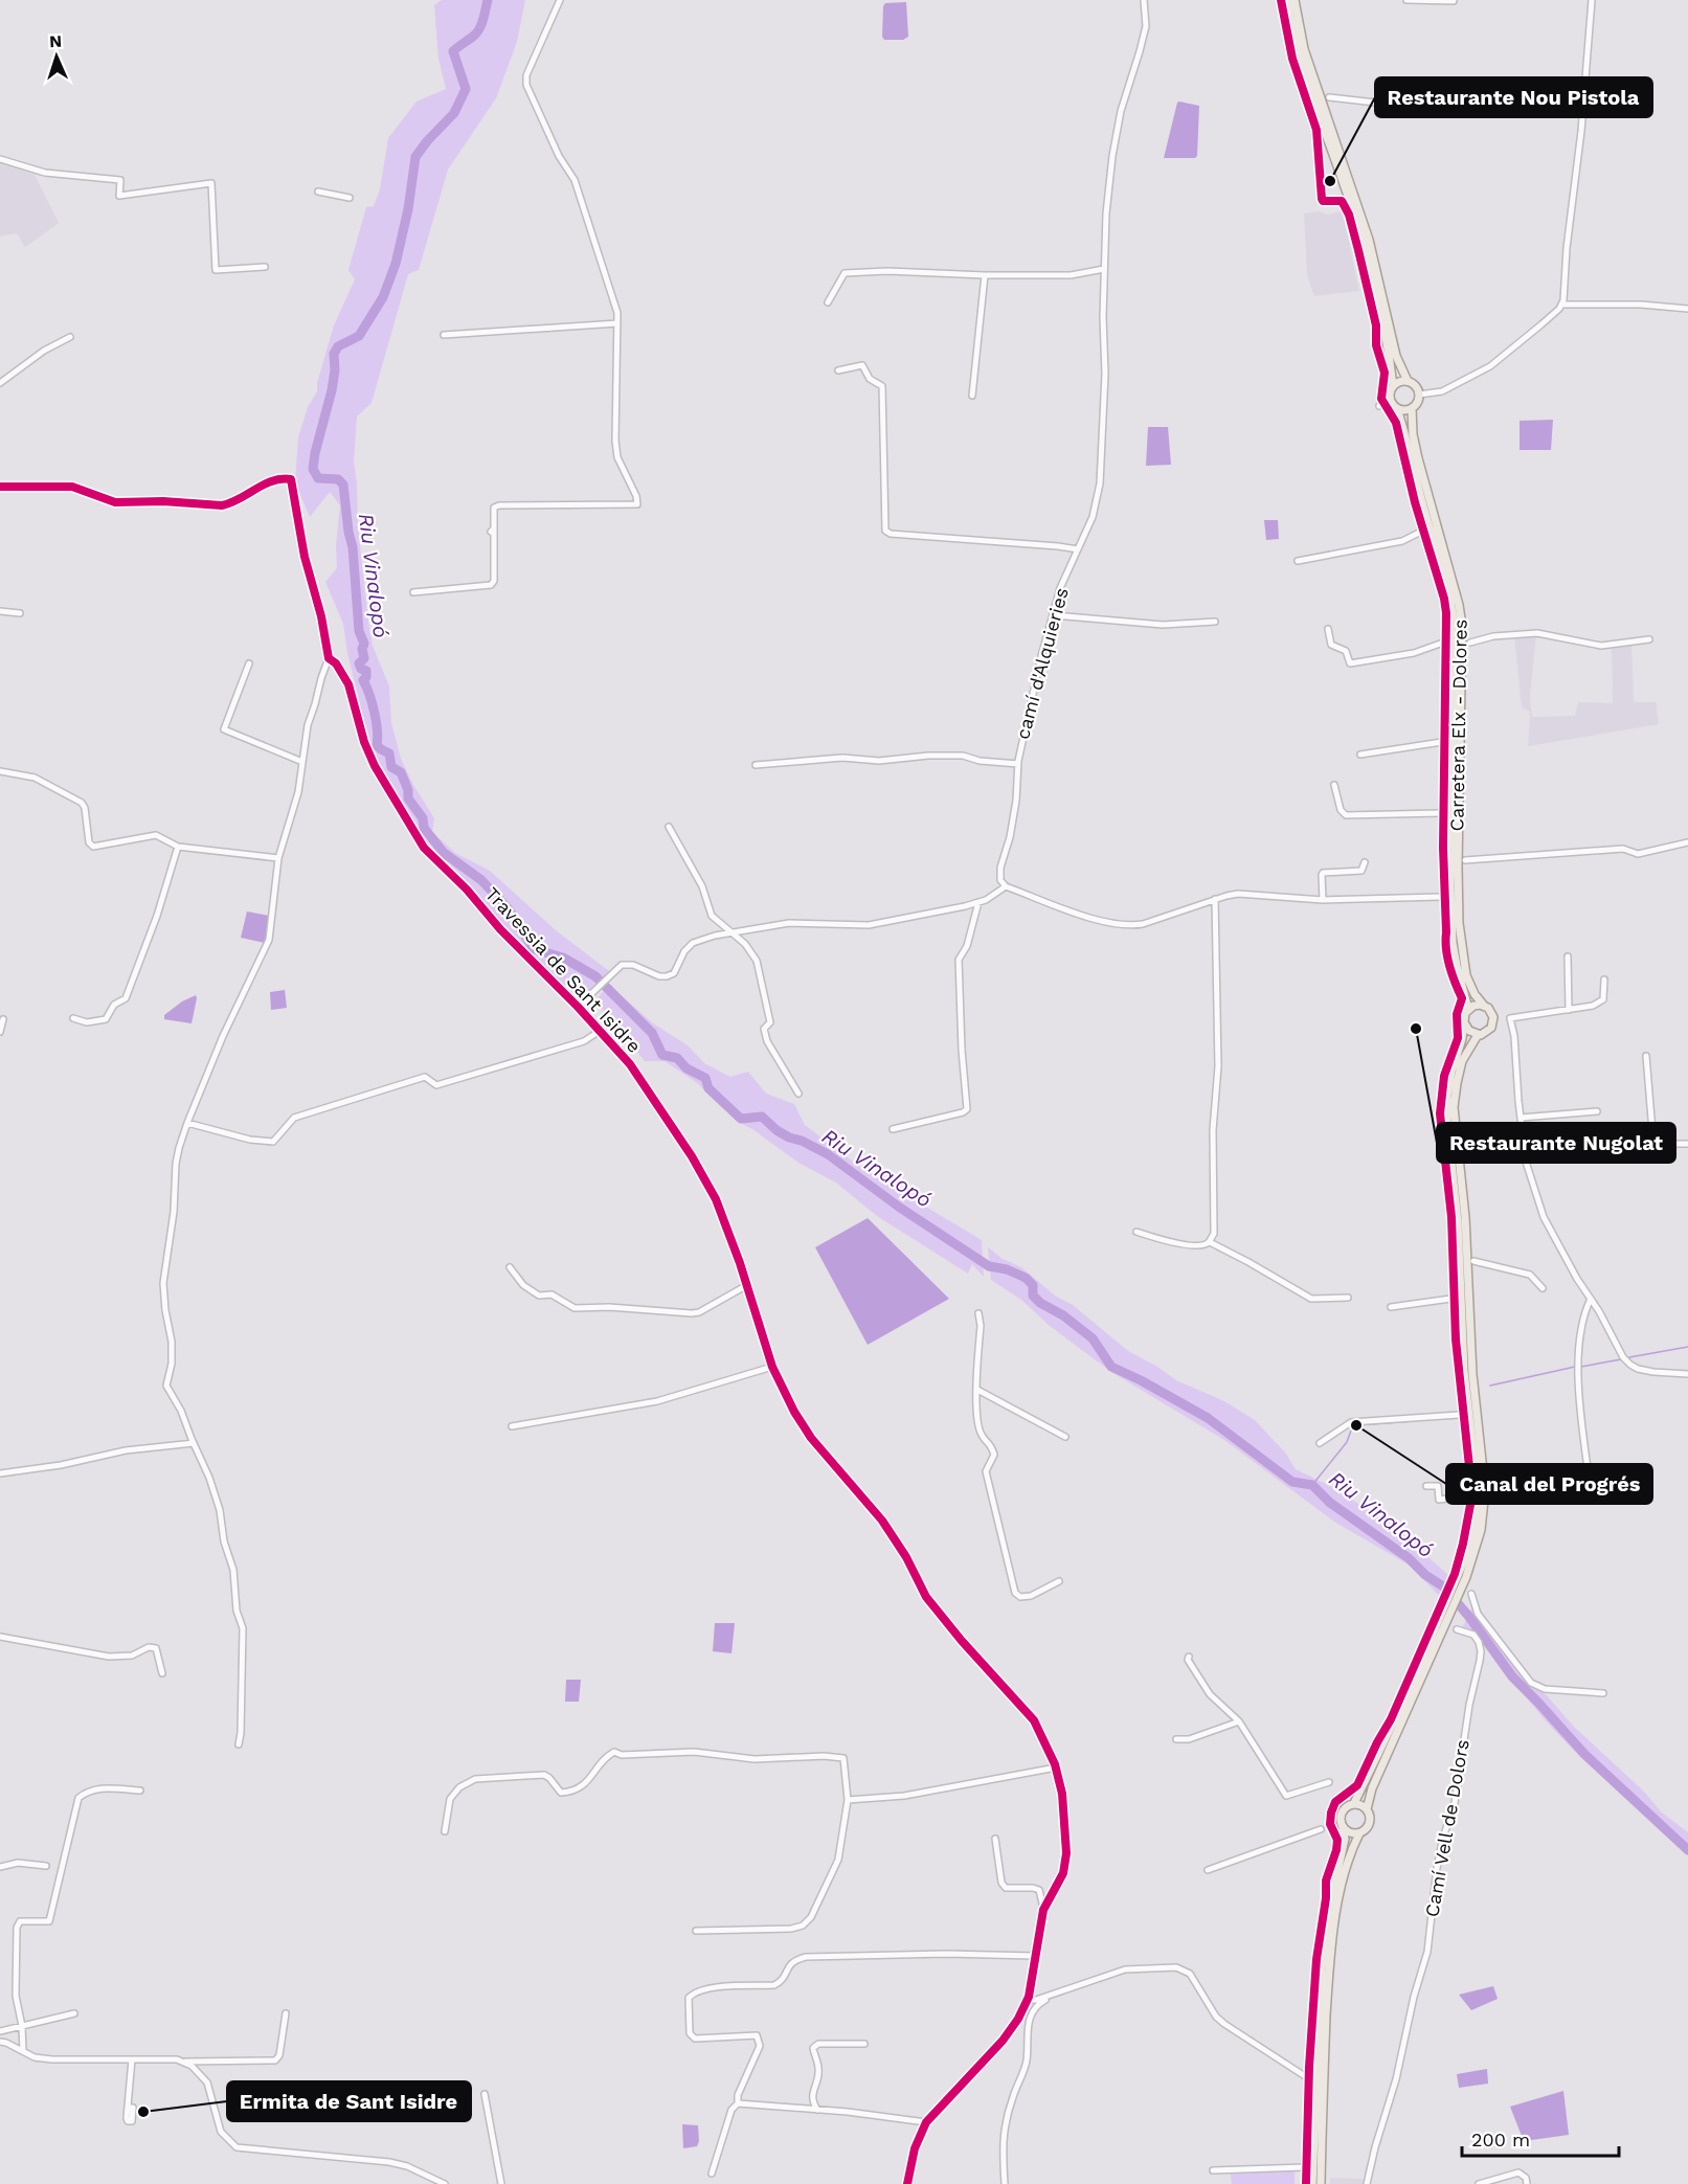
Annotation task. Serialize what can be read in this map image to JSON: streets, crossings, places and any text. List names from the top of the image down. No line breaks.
{"streets":{"main road":["Carretera Elx - Dolores"],"street":["camí d'Alquieries","Travessia de Sant Isidre","Camí Vell de Dolors"]},"water":["Riu Vinalopó"],"places":["Restaurante Nou Pistola","Restaurante Nugolat","Canal del Progrés","Ermita de Sant Isidre"],"scale_bar":"200 m","north":"top"}
